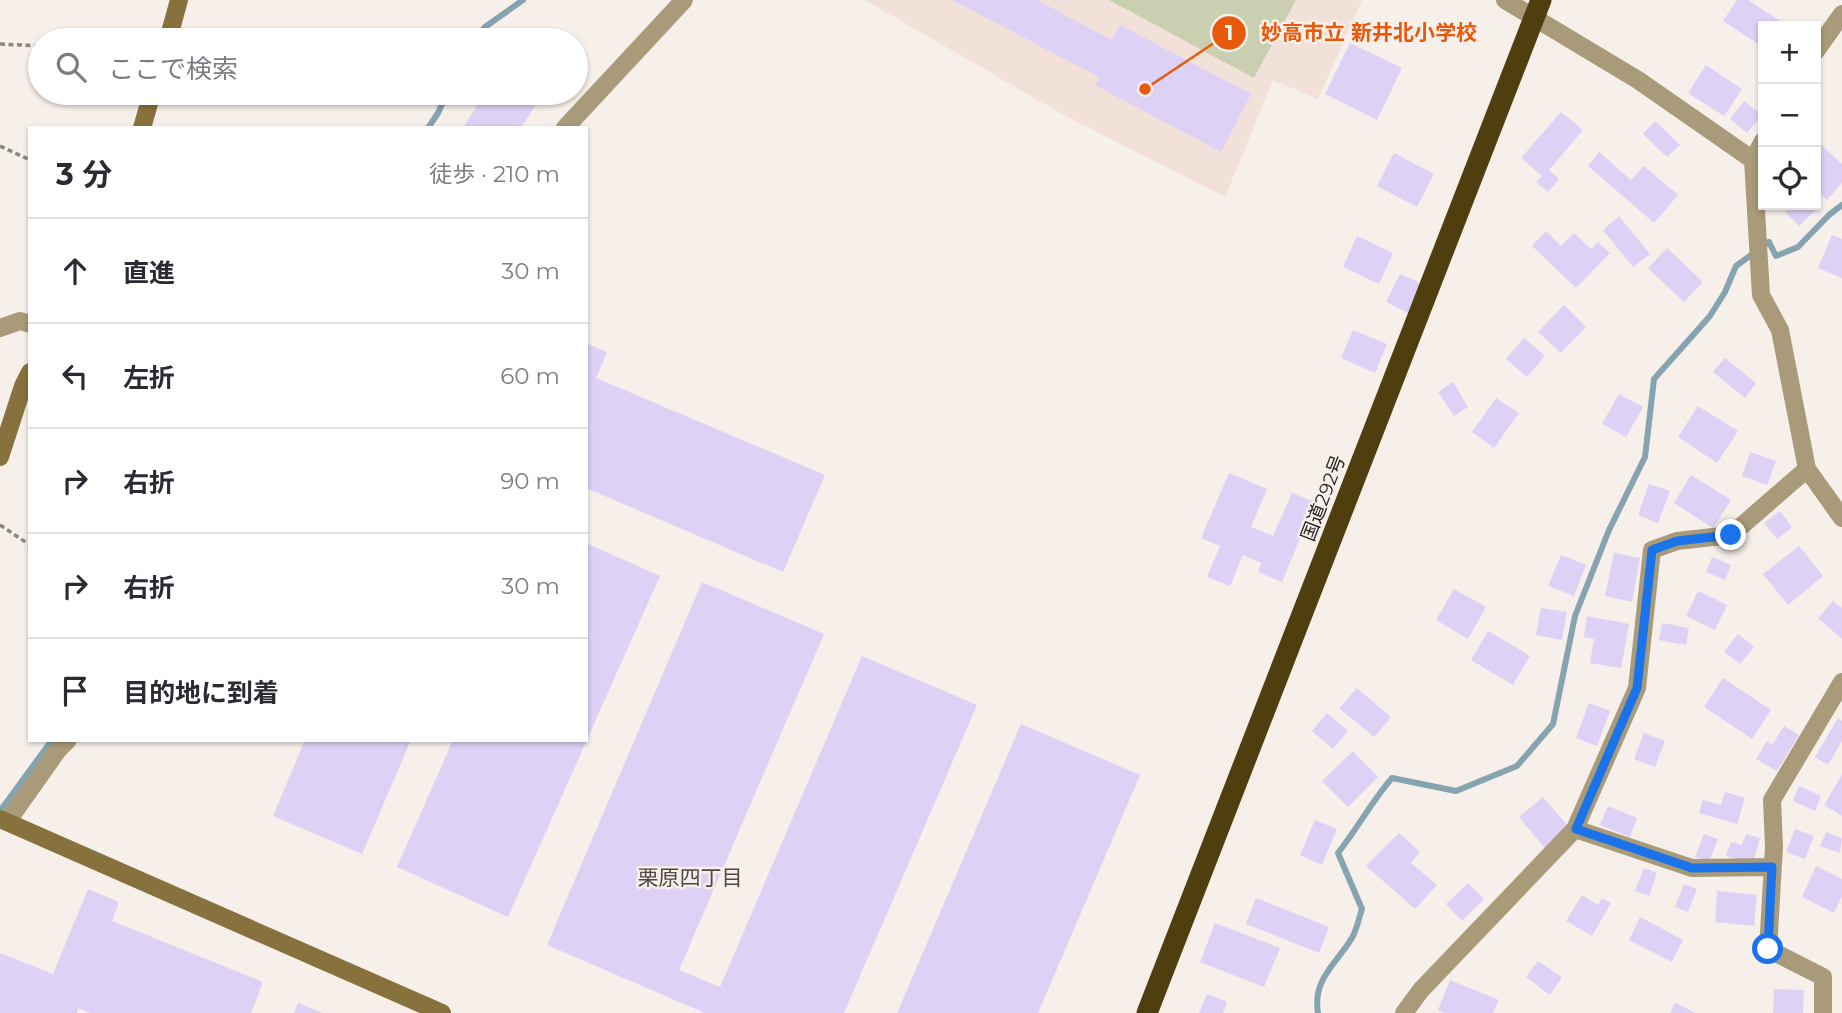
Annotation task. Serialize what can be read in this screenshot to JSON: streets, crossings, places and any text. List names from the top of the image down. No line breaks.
{"streets":{"highway":["国道292号"]},"districts":["栗原四丁目"],"places":["妙高市立 新井北小学校"],"page":{"map_buttons":["+","−"],"search":"ここで検索","heading":["3 分","徒歩 · 210 m"],"list":[["直進","30 m"],["左折","60 m"],["右折","90 m"],["右折","30 m"],"目的地に到着"]}}
